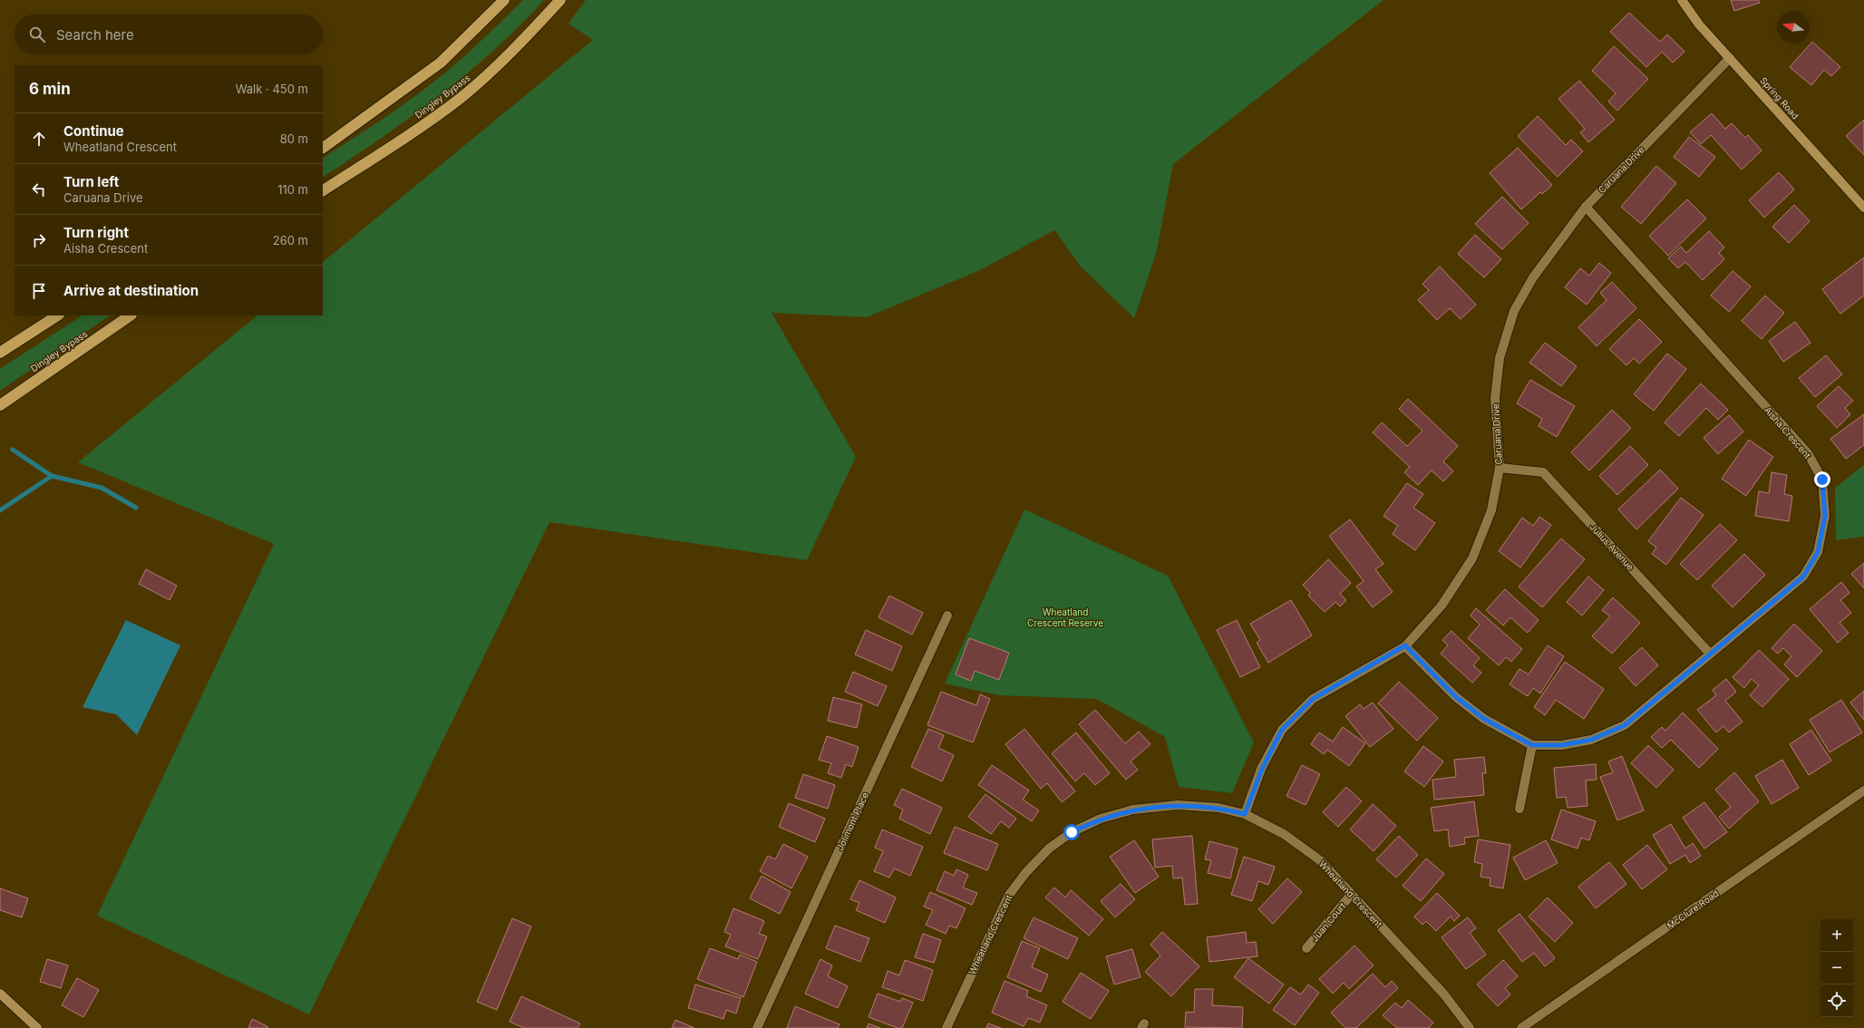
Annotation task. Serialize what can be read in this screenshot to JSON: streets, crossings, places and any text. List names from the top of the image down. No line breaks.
{"streets":{"highway":["Dingley Bypass"],"main road":["Spring Road"],"street":["Caruana Drive","Aisha Crescent","Julius Avenue","Jolimont Place","Wheatland Crescent","McClure Road","Juan Court"]},"crossings":[["Spring Road","Caruana Drive"],["Caruana Drive","Aisha Crescent"],["Caruana Drive","Julius Avenue"],["Caruana Drive","Wheatland Crescent"],["Aisha Crescent","Julius Avenue"],["Wheatland Crescent","Juan Court"]],"parks":["Wheatland Crescent Reserve"],"north":"left","page":{"search":"Search here","heading":["6 min","Walk · 450 m"],"list":[["Continue","Wheatland Crescent","80 m"],["Turn left","Caruana Drive","110 m"],["Turn right","Aisha Crescent","260 m"],"Arrive at destination"],"map_buttons":["+","−"]}}
